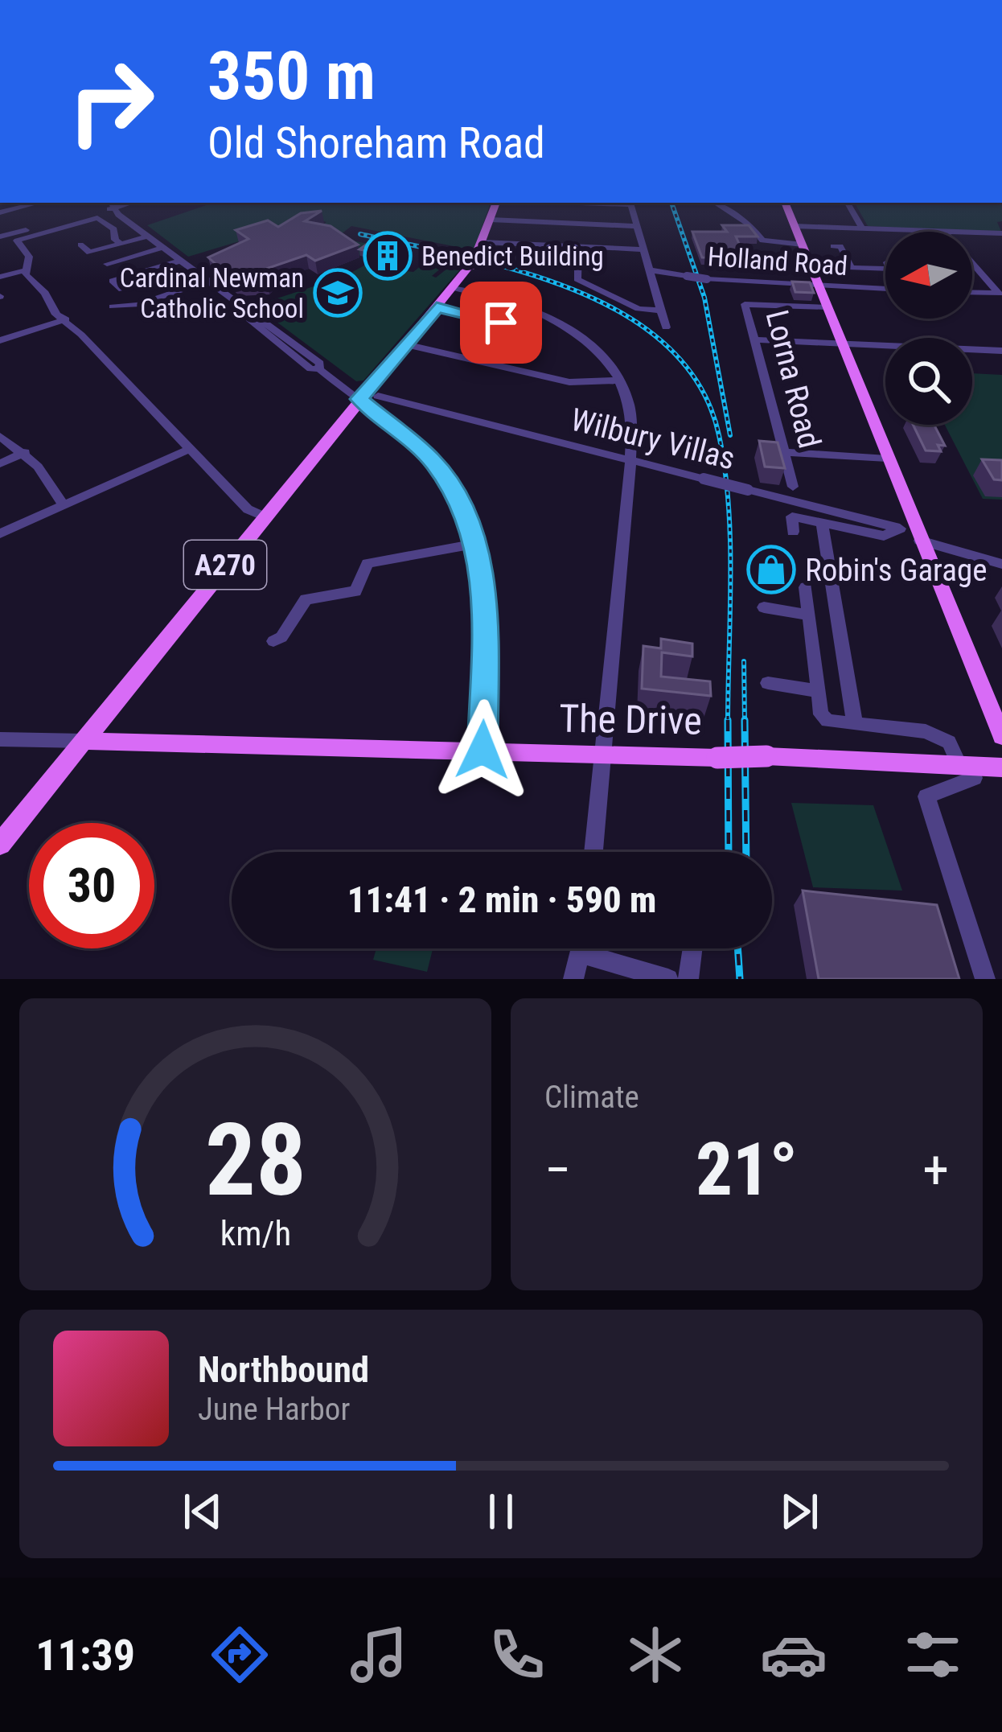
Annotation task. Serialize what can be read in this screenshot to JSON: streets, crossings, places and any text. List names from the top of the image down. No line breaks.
{"streets":{"main road":["A270","The Drive"],"street":["Holland Road","Lorna Road","Wilbury Villas"]},"crossings":[["A270","The Drive"]],"places":{"building":["Benedict Building"],"school or university":["Cardinal Newman Catholic School"],"shop":["Robin's Garage"]},"north":"left","page":{"turn":["350 m","Old Shoreham Road"],"limit":"30","trip":"11:41 · 2 min · 590 m","tile":"Climate","heat":["−","21°","+"],"song":["Northbound","June Harbor"],"tabs":"11:39","gauge":["28","km/h"]}}
